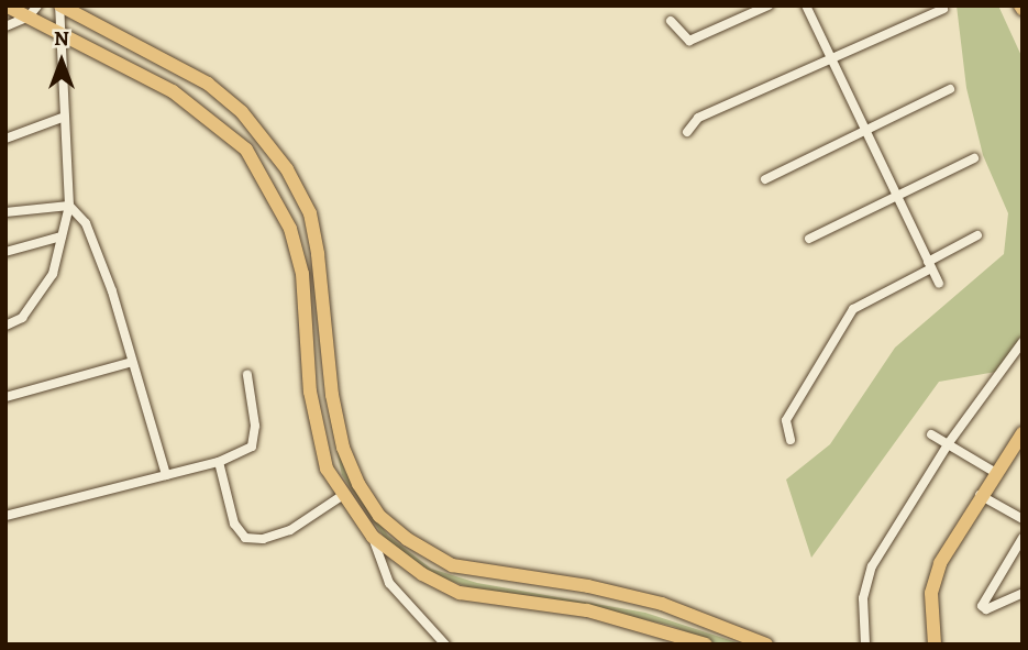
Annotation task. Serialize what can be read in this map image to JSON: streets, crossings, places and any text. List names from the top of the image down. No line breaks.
{"north":"top"}
